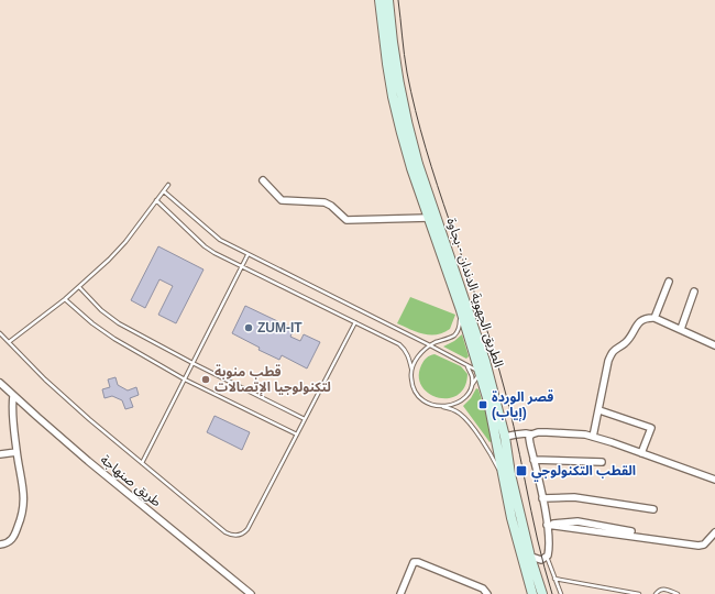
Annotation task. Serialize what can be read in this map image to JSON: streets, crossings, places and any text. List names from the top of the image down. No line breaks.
{"streets":{"main road":["الطريق الجهوية الدندان - بجاوة"],"street":["طريق صنهاجة"]},"places":{"other":["ZUM-IT","قطب منوبة لتكنولوجيا الإتصالات"],"transit":["قصر الوردة (إياب)","القطب التكنولوجي"]}}
